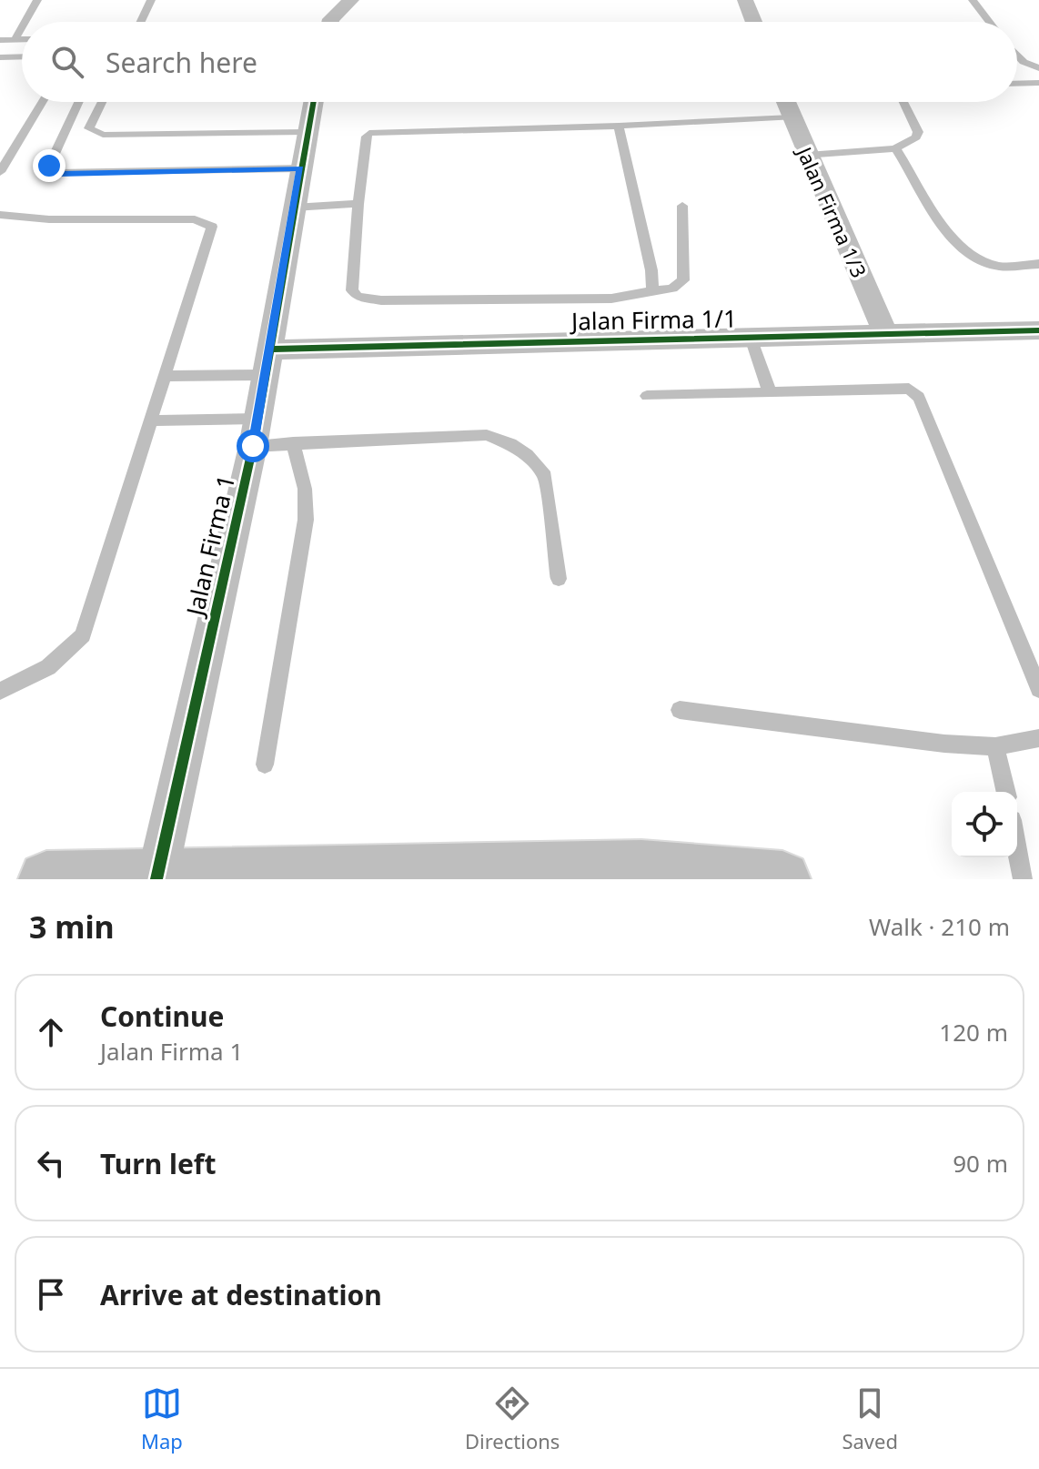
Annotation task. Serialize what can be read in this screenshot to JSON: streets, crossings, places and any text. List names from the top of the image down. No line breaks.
{"streets":{"street":["Jalan Firma 1/3","Jalan Firma 1/1","Jalan Firma 1"]},"crossings":[["Jalan Firma 1/3","Jalan Firma 1/1"],["Jalan Firma 1/1","Jalan Firma 1"]],"page":{"search":"Search here","heading":["3 min","Walk · 210 m"],"list":[["Continue","Jalan Firma 1","120 m"],["Turn left","90 m"],"Arrive at destination"],"nav":["Map","Directions","Saved"]}}
